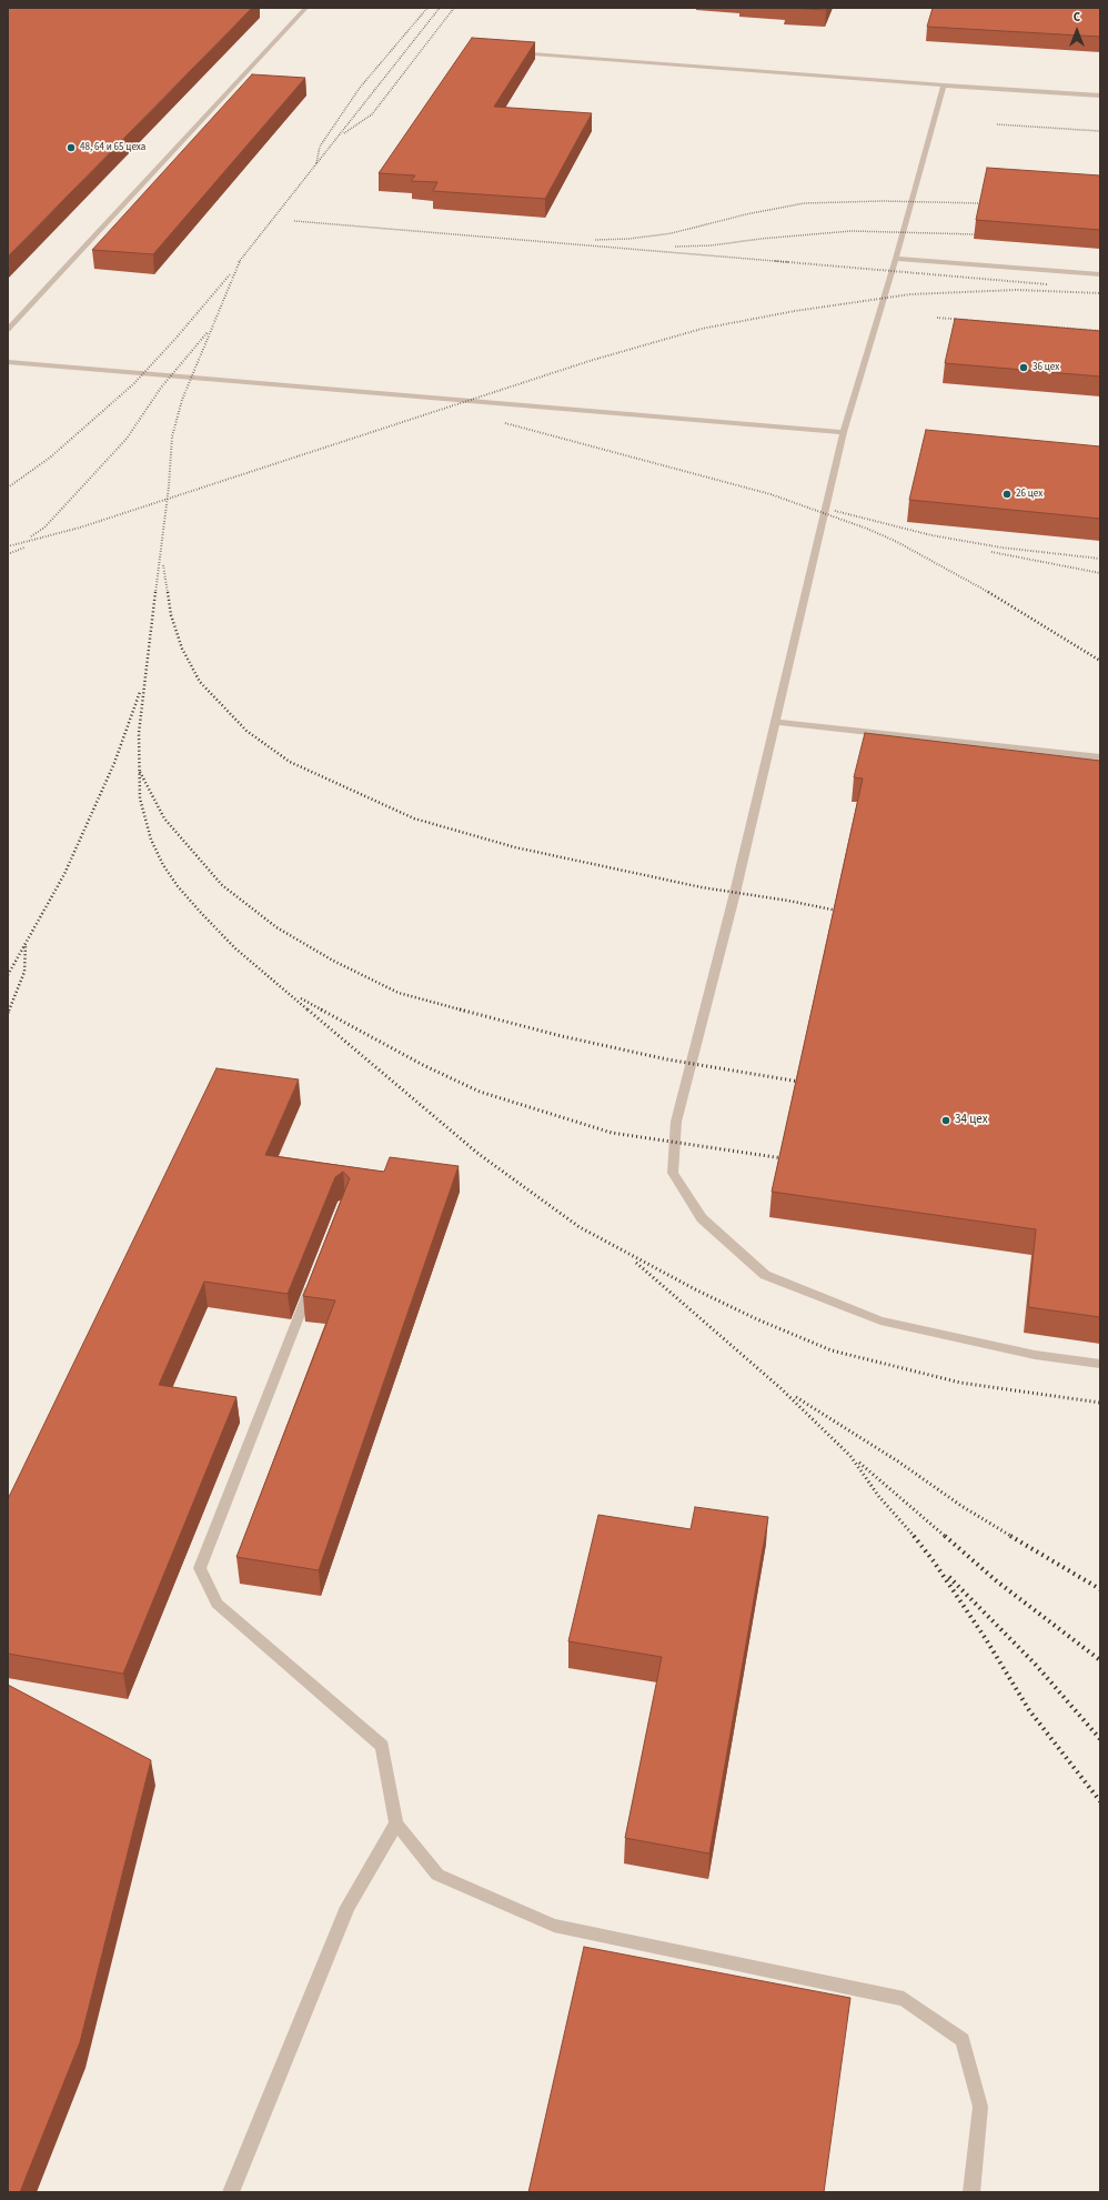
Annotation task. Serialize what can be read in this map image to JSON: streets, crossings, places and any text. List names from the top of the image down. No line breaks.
{"places":["48, 64 и 65 цеха","36 цех","26 цех","34 цех"],"north":"top"}
